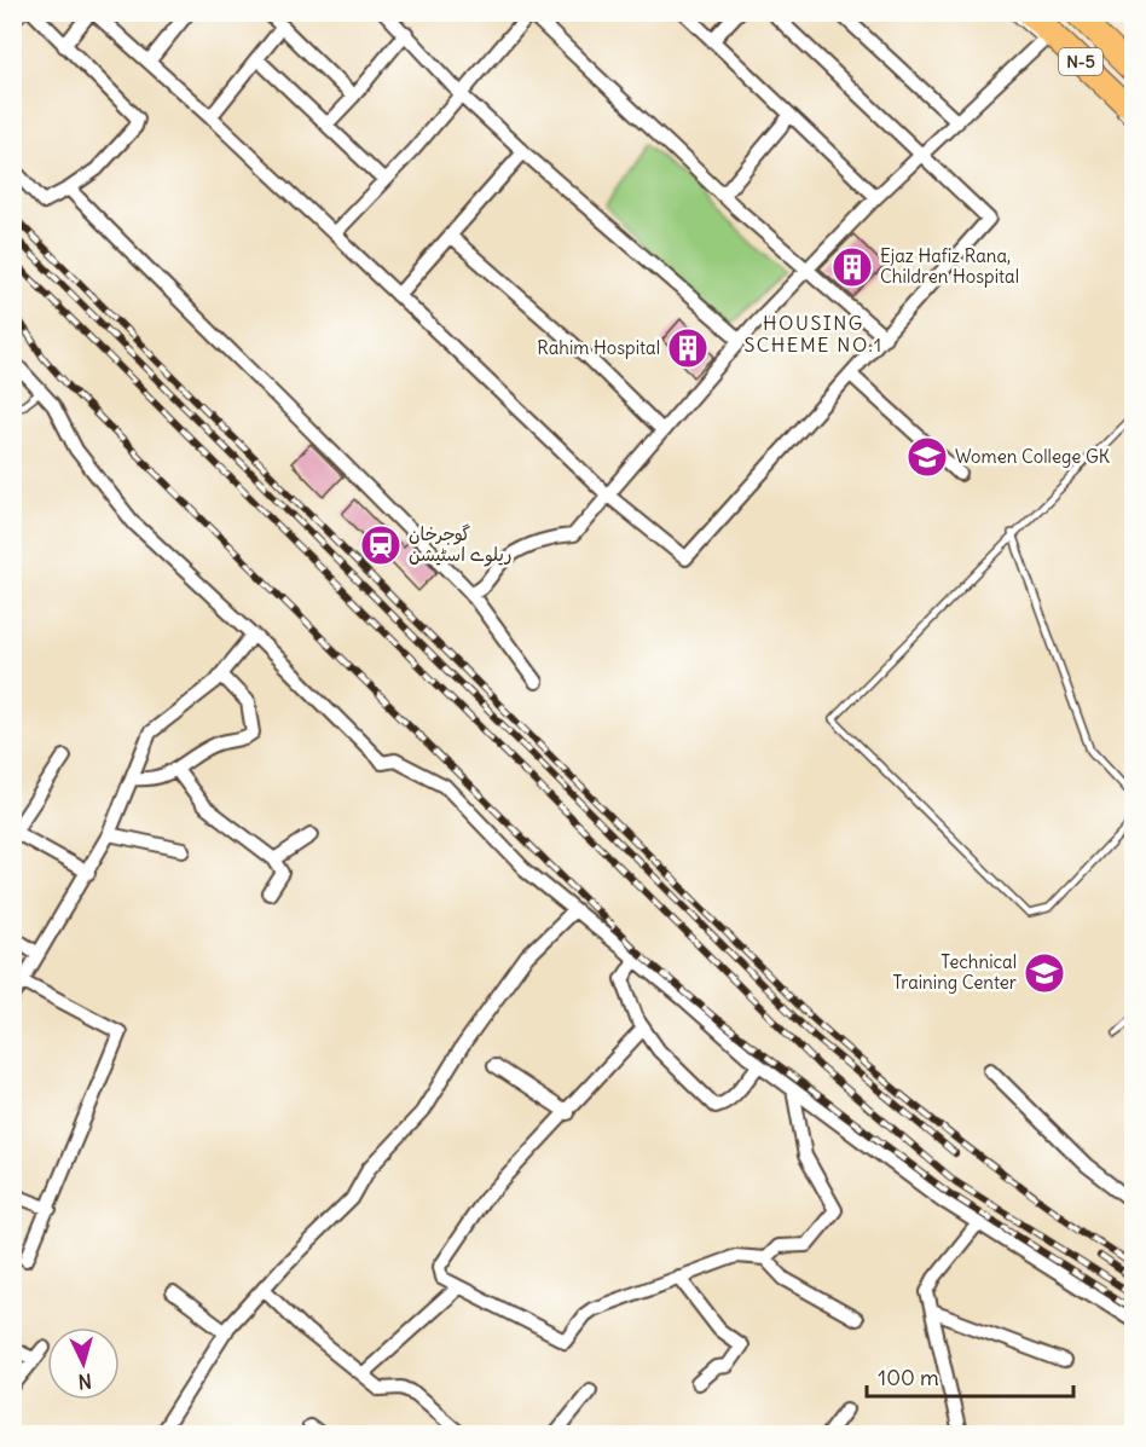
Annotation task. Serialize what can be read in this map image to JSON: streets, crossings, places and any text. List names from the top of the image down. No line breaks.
{"streets":{"highway":["N-5"]},"districts":["HOUSING SCHEME NO.1"],"places":{"building":["Ejaz Hafiz Rana, Children Hospital","Rahim Hospital"],"school or university":["Women College GK","Technical Training Center"],"station":["گوجرخان ریلوے اسٹیشن"]},"scale_bar":"100 m","north":"bottom"}
